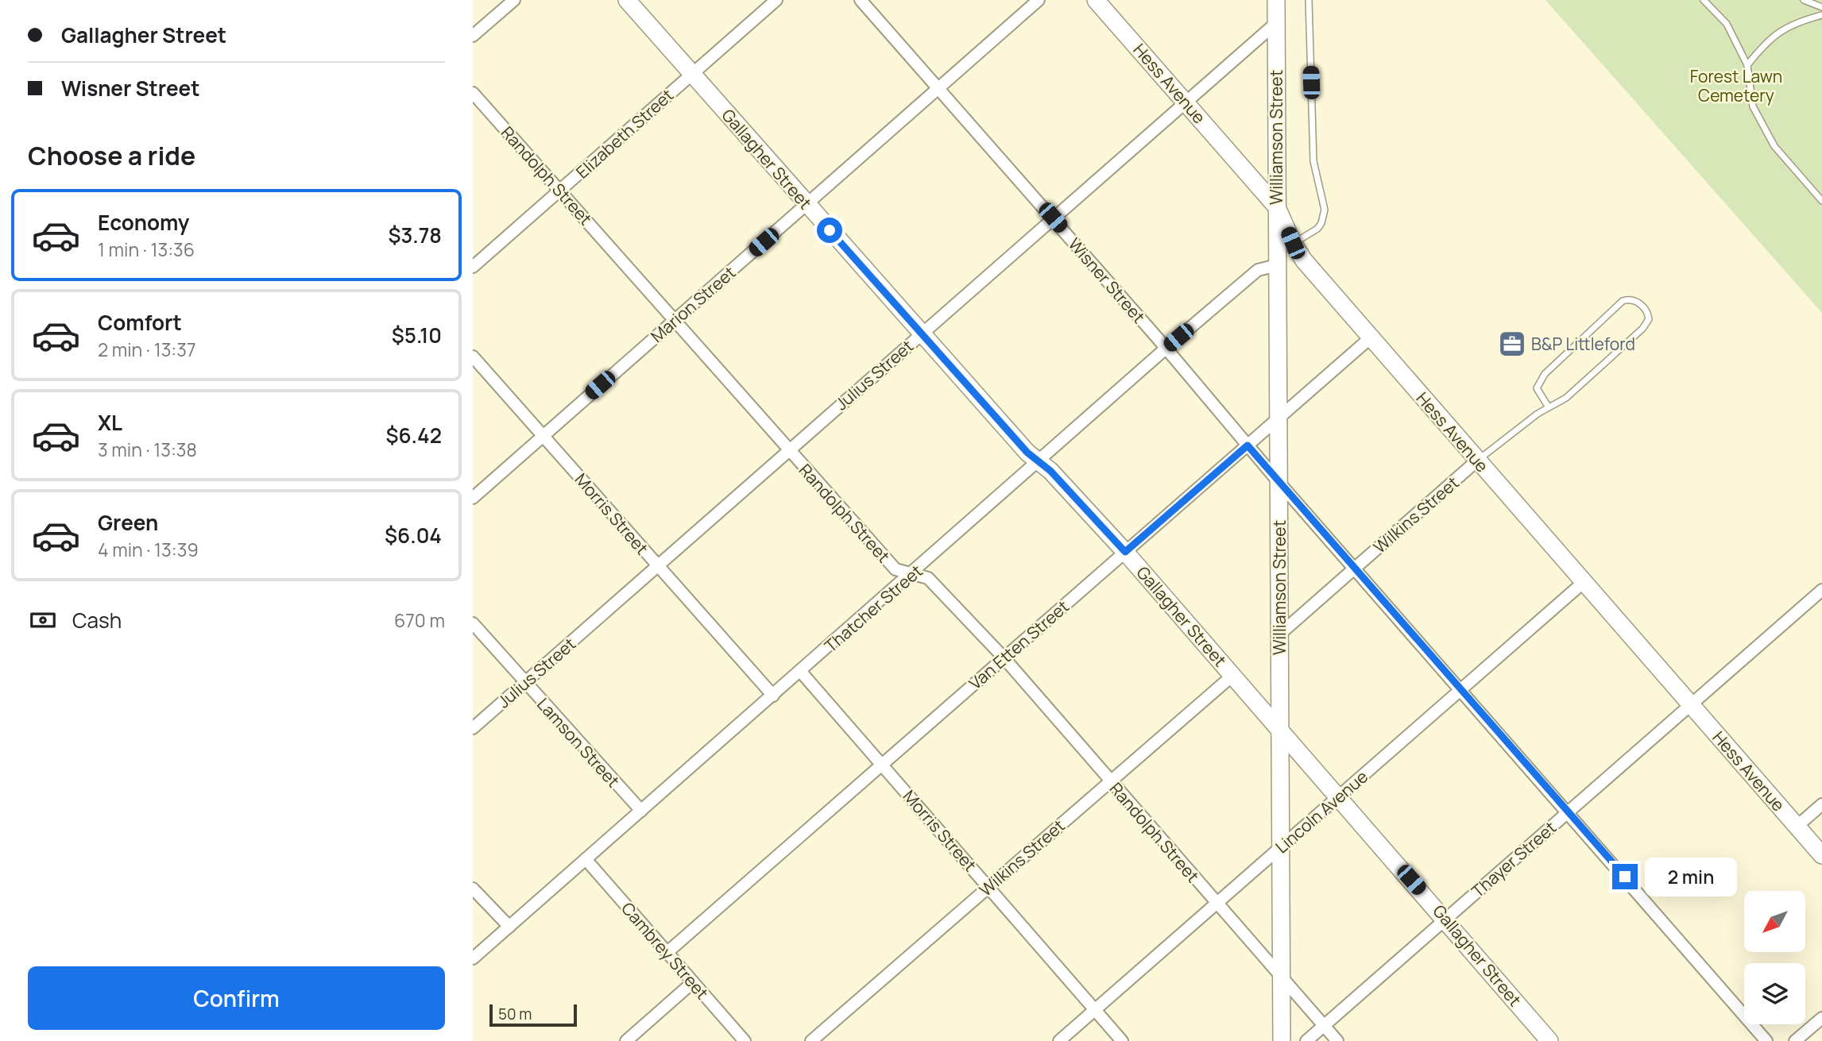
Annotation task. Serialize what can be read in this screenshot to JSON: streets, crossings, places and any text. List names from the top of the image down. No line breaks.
{"streets":{"street":["Hess Avenue","Elizabeth Street","Williamson Street","Gallagher Street","Randolph Street","Wisner Street","Marion Street","Julius Street","Morris Street","Wilkins Street","Thatcher Street","Van Etten Street","Lamson Street","Lincoln Avenue","Thayer Street","Cambrey Street"]},"crossings":[["Hess Avenue","Williamson Street"],["Hess Avenue","Julius Street"],["Hess Avenue","Wilkins Street"],["Hess Avenue","Van Etten Street"],["Hess Avenue","Lincoln Avenue"],["Hess Avenue","Thayer Street"],["Elizabeth Street","Gallagher Street"],["Elizabeth Street","Randolph Street"],["Williamson Street","Gallagher Street"],["Williamson Street","Randolph Street"],["Williamson Street","Wisner Street"],["Williamson Street","Julius Street"],["Williamson Street","Wilkins Street"],["Williamson Street","Thatcher Street"],["Williamson Street","Van Etten Street"],["Williamson Street","Lincoln Avenue"],["Gallagher Street","Marion Street"],["Gallagher Street","Julius Street"],["Gallagher Street","Wilkins Street"],["Gallagher Street","Thatcher Street"],["Gallagher Street","Van Etten Street"],["Gallagher Street","Lincoln Avenue"],["Gallagher Street","Thayer Street"],["Randolph Street","Marion Street"],["Randolph Street","Julius Street"],["Randolph Street","Wilkins Street"],["Randolph Street","Thatcher Street"],["Randolph Street","Van Etten Street"],["Randolph Street","Lincoln Avenue"],["Randolph Street","Thayer Street"],["Wisner Street","Marion Street"],["Wisner Street","Julius Street"],["Wisner Street","Wilkins Street"],["Wisner Street","Thatcher Street"],["Wisner Street","Van Etten Street"],["Wisner Street","Lincoln Avenue"],["Wisner Street","Thayer Street"],["Marion Street","Morris Street"],["Julius Street","Morris Street"],["Julius Street","Lamson Street"],["Morris Street","Wilkins Street"],["Morris Street","Thatcher Street"],["Morris Street","Van Etten Street"],["Morris Street","Lincoln Avenue"],["Thatcher Street","Lamson Street"],["Thatcher Street","Cambrey Street"],["Van Etten Street","Cambrey Street"]],"parks":["Forest Lawn Cemetery"],"places":{"office":["B&P Littleford"]},"scale_bar":"50 m","north":"bottom left","page":{"banner":["Gallagher Street","Wisner Street"],"heading":"Choose a ride","list":[{"name":"Economy","note":"1 min · 13:36","value":"$3.78"},{"name":"Comfort","note":"2 min · 13:37","value":"$5.10"},{"name":"XL","note":"3 min · 13:38","value":"$6.42"},{"name":"Green","note":"4 min · 13:39","value":"$6.04"}],"pay":["Cash","670 m"],"bubble":"2 min","buttons":"Confirm","scale":"50 m"}}
